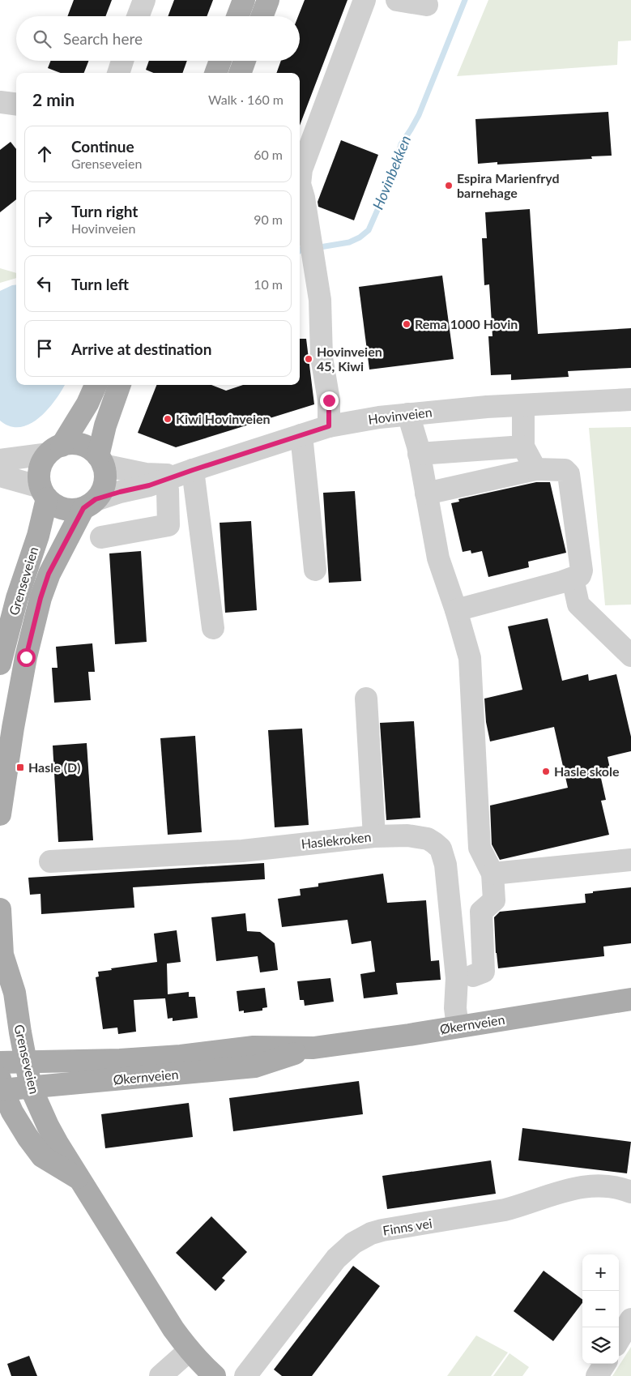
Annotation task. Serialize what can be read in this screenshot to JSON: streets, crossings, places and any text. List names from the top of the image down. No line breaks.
{"streets":{"main road":["Grenseveien","Økernveien"],"street":["Hovinveien","Haslekroken","Finns vei"]},"crossings":[["Hovinveien","Grenseveien"],["Grenseveien","Økernveien"],["Haslekroken","Økernveien"]],"water":["Hovinbekken"],"places":{"other":["Espira Marienfryd barnehage","Rema 1000 Hovin","Hovinveien 45, Kiwi","Kiwi Hovinveien","Hasle skole"],"transit":["Hasle (D)"]},"page":{"search":"Search here","heading":["2 min","Walk · 160 m"],"list":[["Continue","Grenseveien","60 m"],["Turn right","Hovinveien","90 m"],["Turn left","10 m"],"Arrive at destination"],"map_buttons":["+","−"]}}
